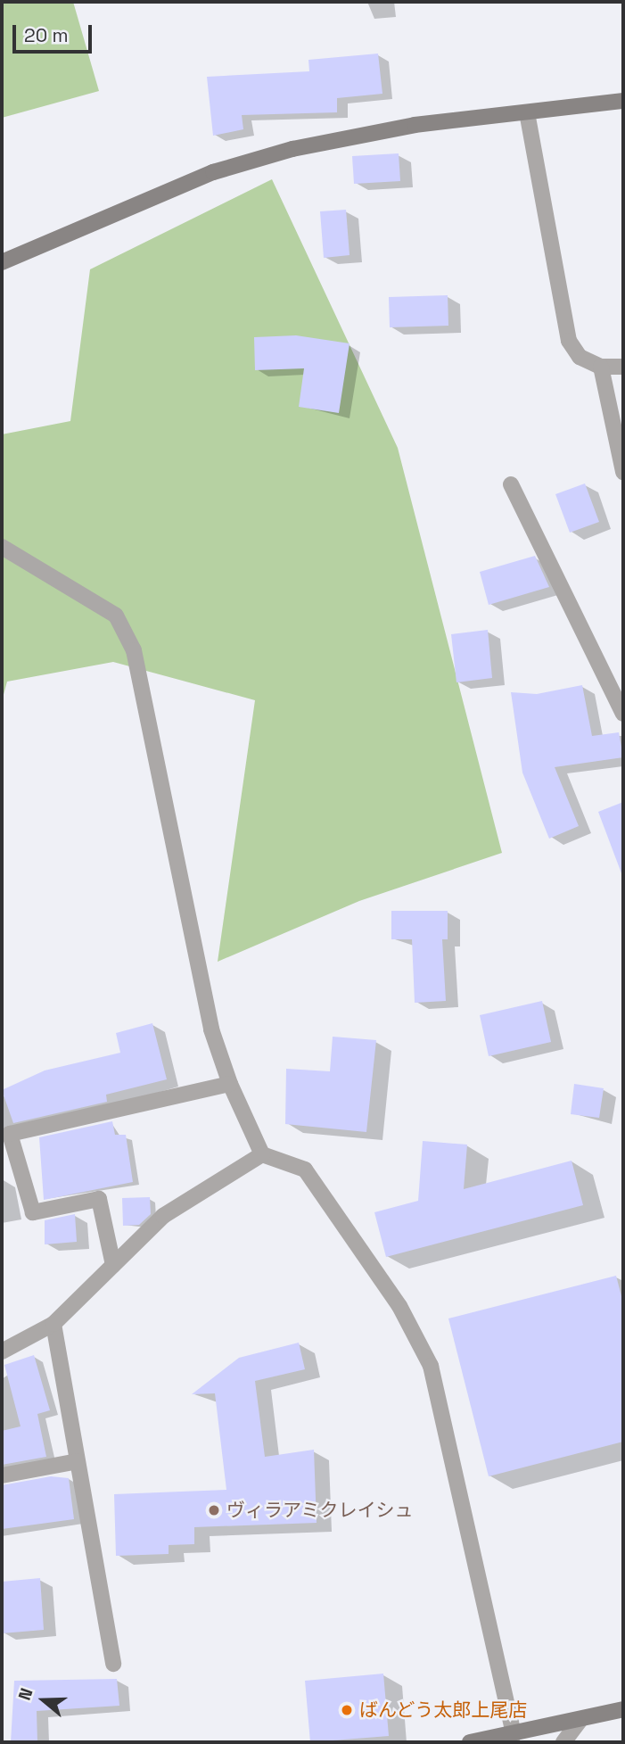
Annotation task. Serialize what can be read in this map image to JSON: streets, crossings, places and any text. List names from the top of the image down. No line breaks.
{"places":["ヴィラアミクレイシュ","ばんどう太郎上尾店"],"scale_bar":"20 m","north":"left"}
